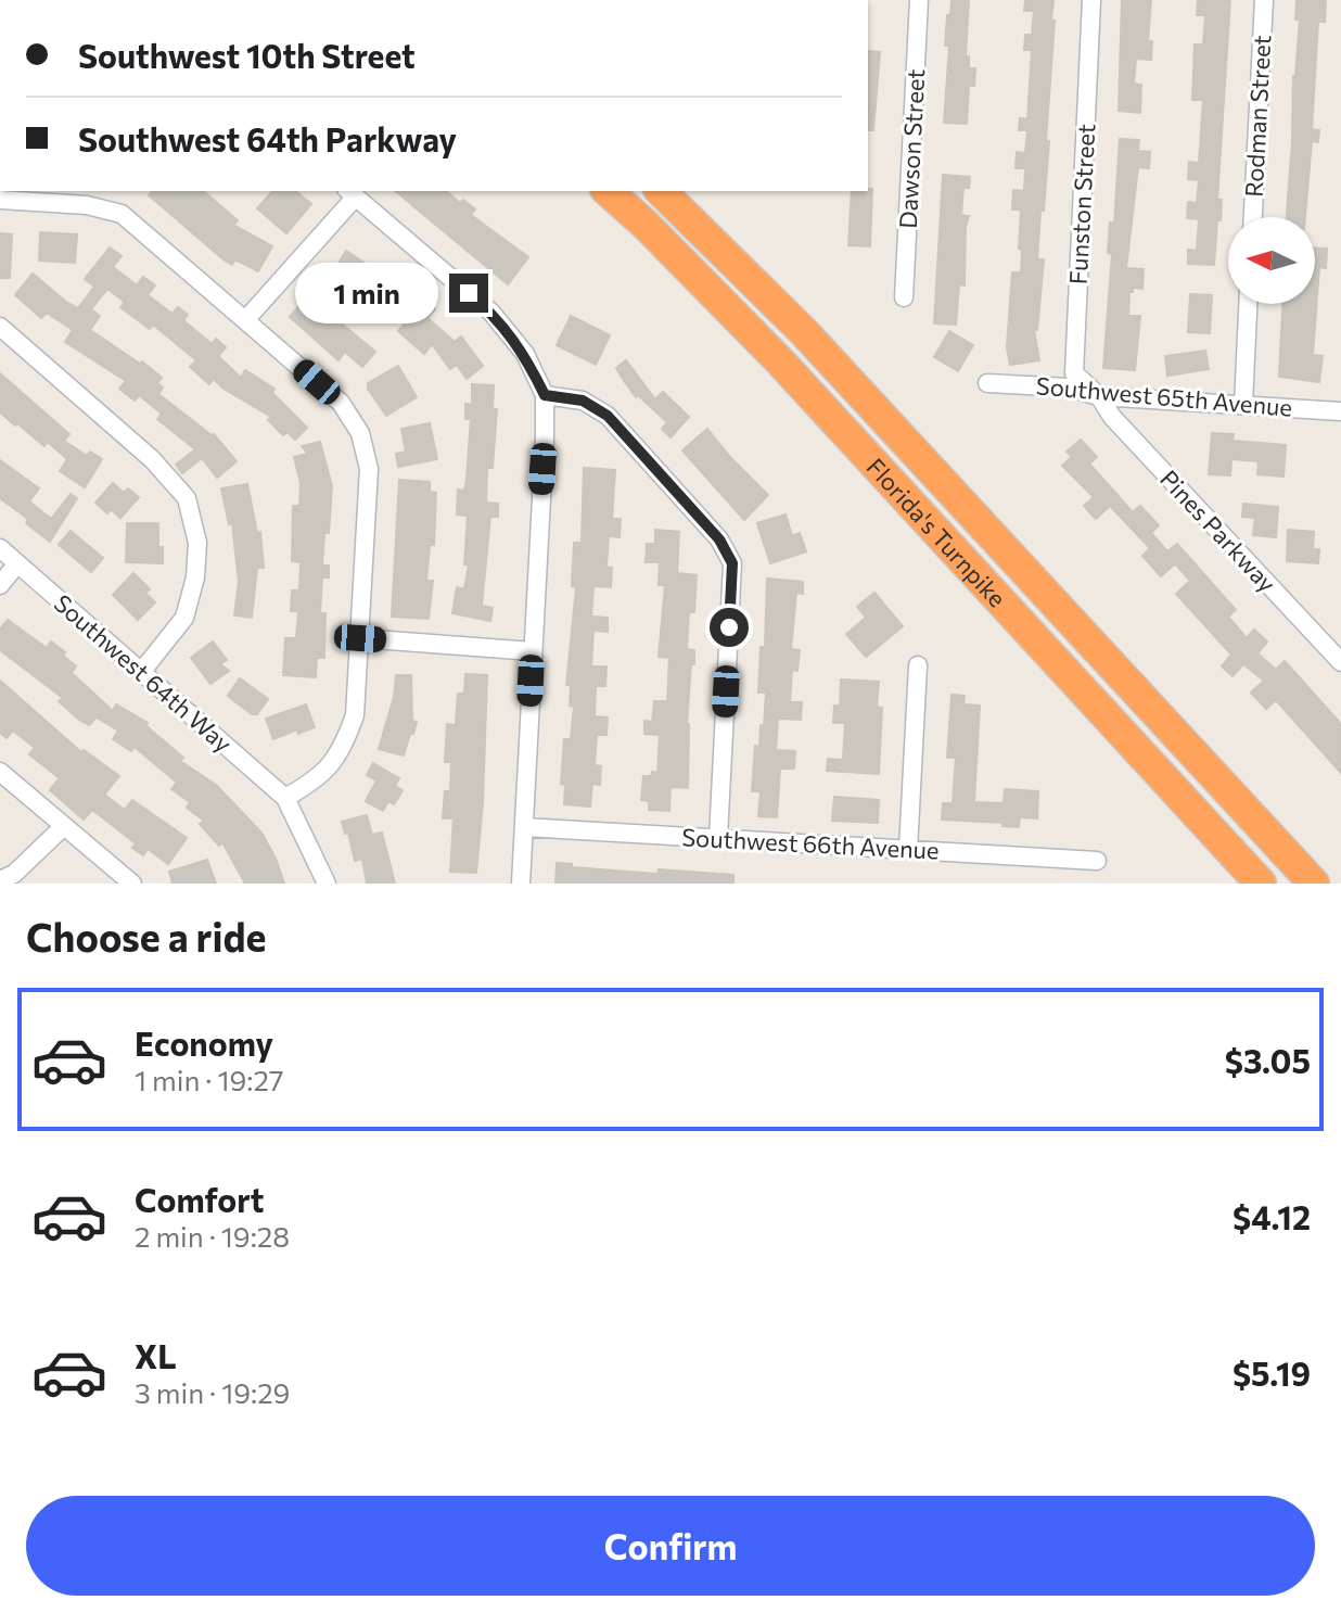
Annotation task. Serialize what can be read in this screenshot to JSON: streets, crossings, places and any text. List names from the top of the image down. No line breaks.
{"streets":{"highway":["Florida's Turnpike"],"street":["Rodman Street","Dawson Street","Funston Street","Southwest 65th Avenue","Pines Parkway","Southwest 64th Way","Southwest 66th Avenue"]},"crossings":[["Funston Street","Southwest 65th Avenue"],["Funston Street","Pines Parkway"],["Southwest 65th Avenue","Pines Parkway"]],"north":"left","page":{"banner":["Southwest 10th Street","Southwest 64th Parkway"],"bubble":"1 min","heading":"Choose a ride","list":[{"name":"Economy","note":"1 min · 19:27","value":"$3.05"},{"name":"Comfort","note":"2 min · 19:28","value":"$4.12"},{"name":"XL","note":"3 min · 19:29","value":"$5.19"}],"buttons":"Confirm"}}
